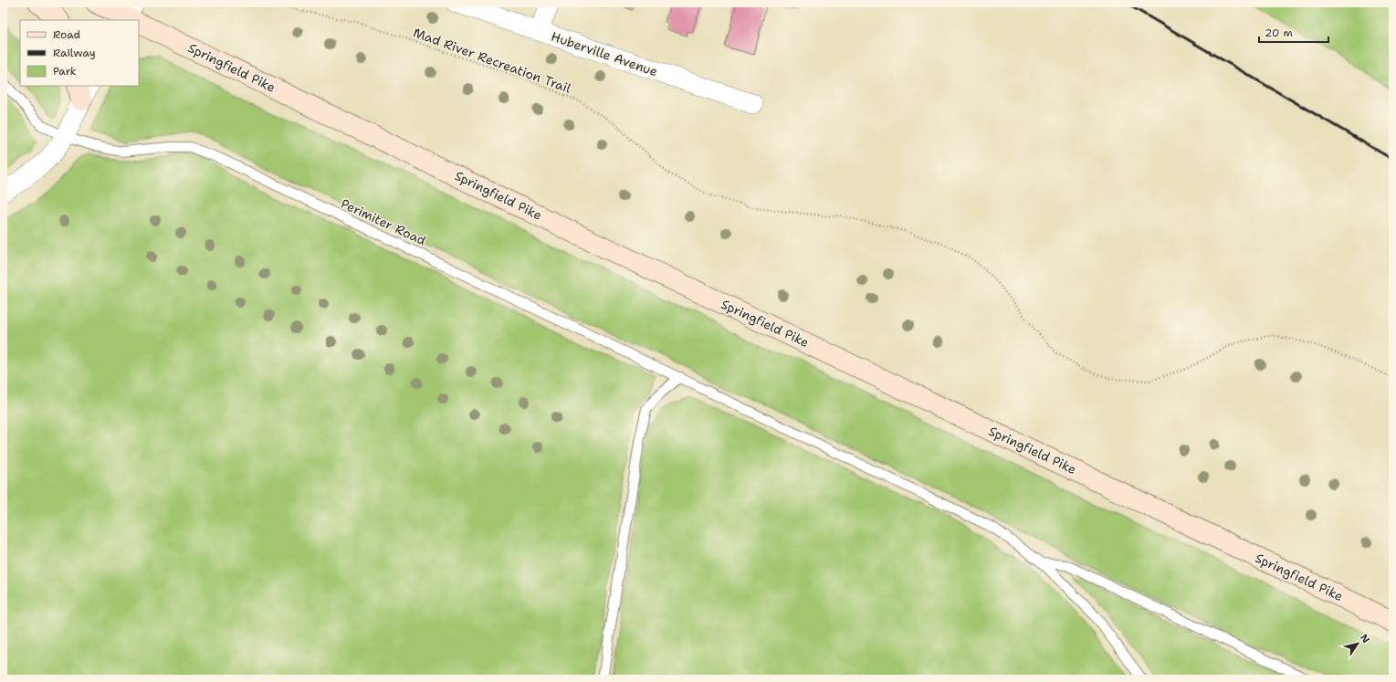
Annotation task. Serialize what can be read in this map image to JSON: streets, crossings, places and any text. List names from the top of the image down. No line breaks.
{"streets":{"main road":["Springfield Pike"],"street":["Huberville Avenue"],"lane":["Perimiter Road"],"path":["Mad River Recreation Trail"]},"legend":["Road","Railway","Park"],"scale_bar":"20 m","north":"top right"}
